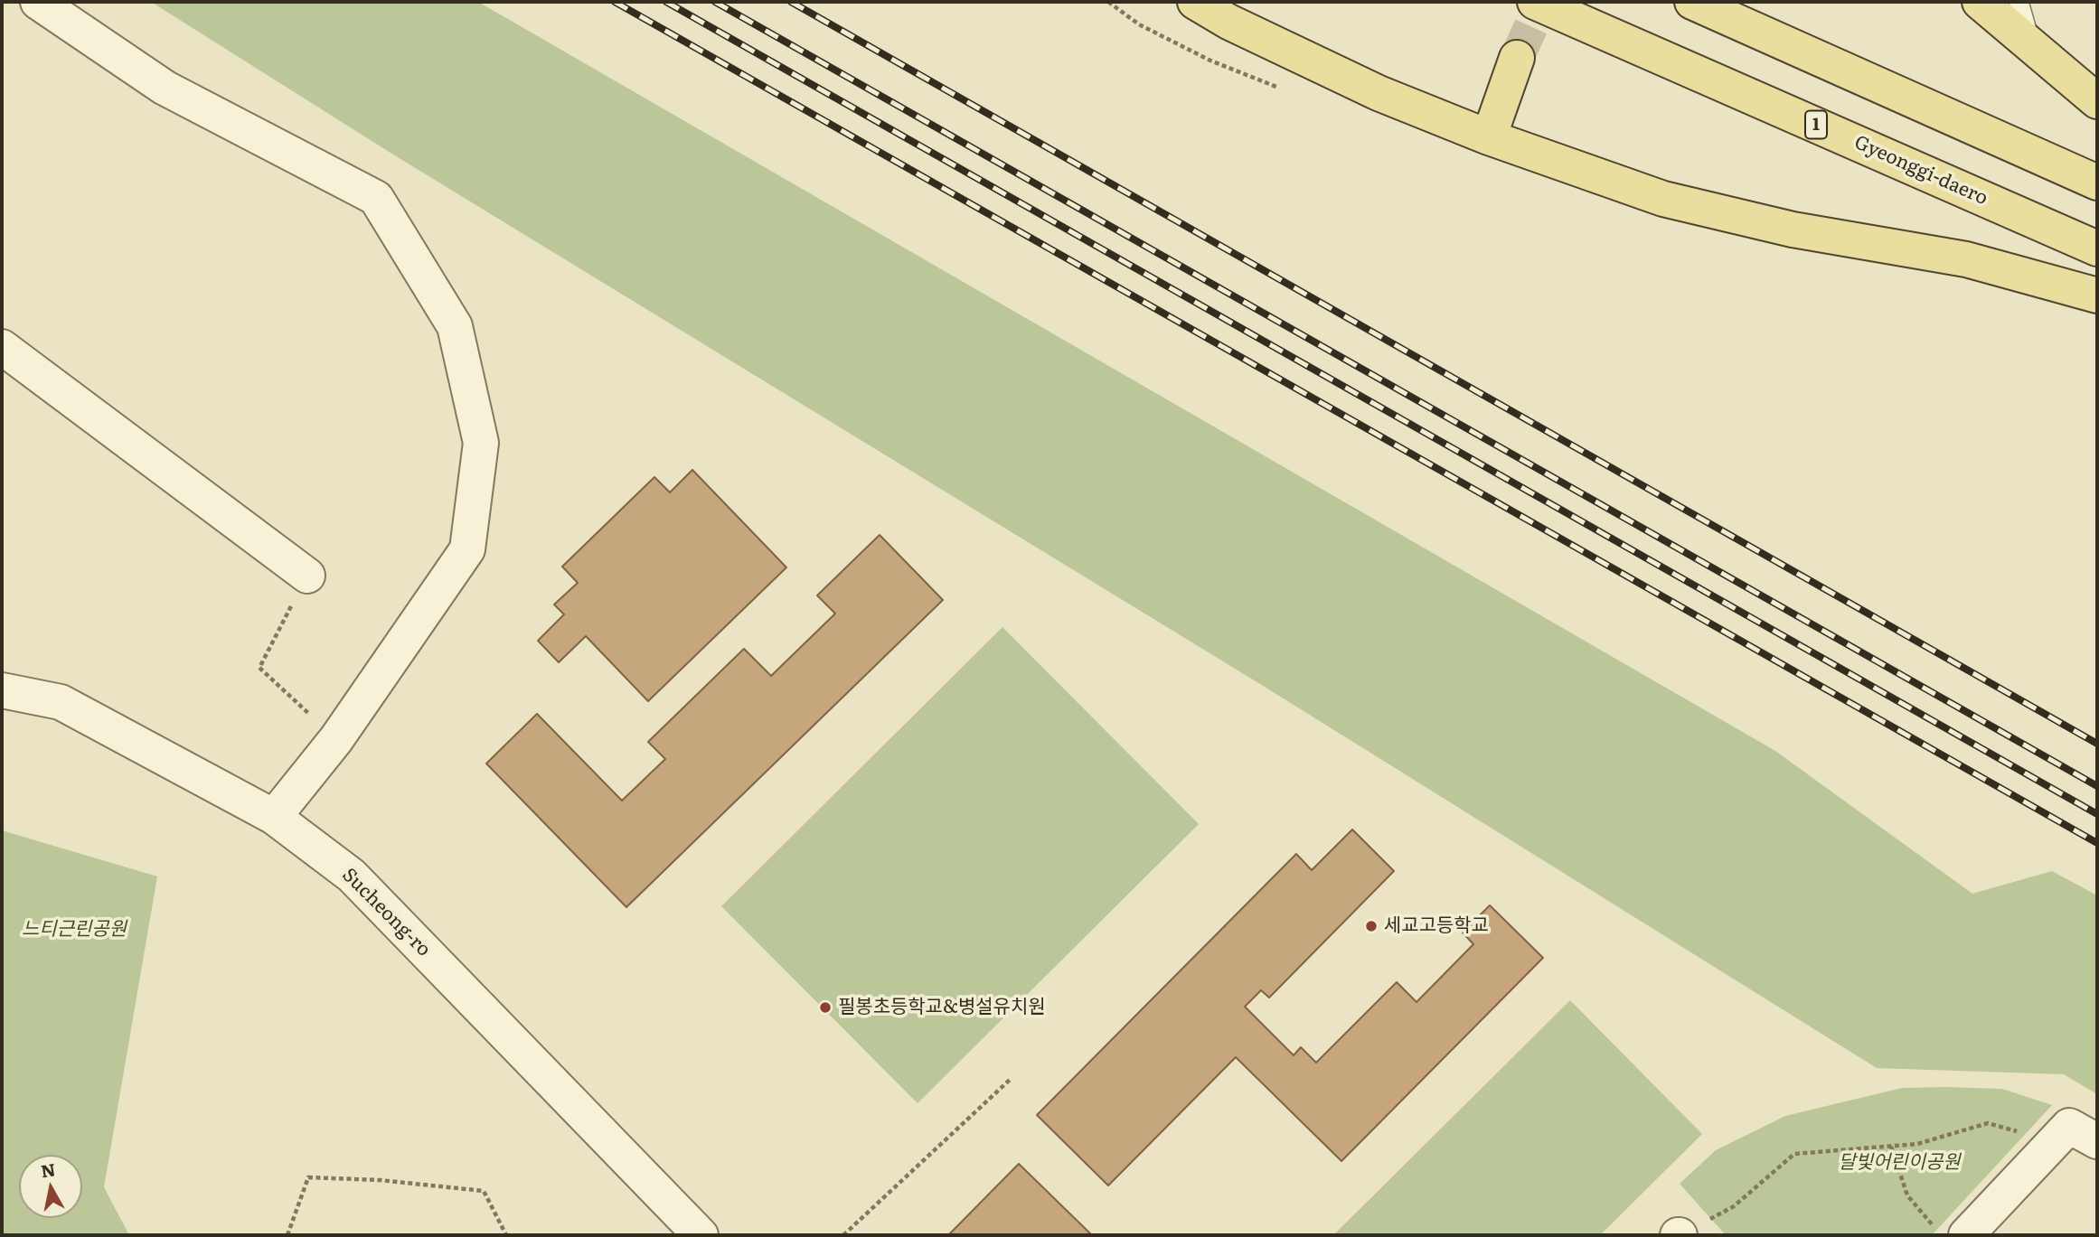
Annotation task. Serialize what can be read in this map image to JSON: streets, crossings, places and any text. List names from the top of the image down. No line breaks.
{"streets":{"main road":["1","Gyeonggi-daero"],"street":["Sucheong-ro"]},"parks":["느티근린공원","달빛어린이공원"],"places":["세교고등학교","필봉초등학교&병설유치원"],"north":"top"}
